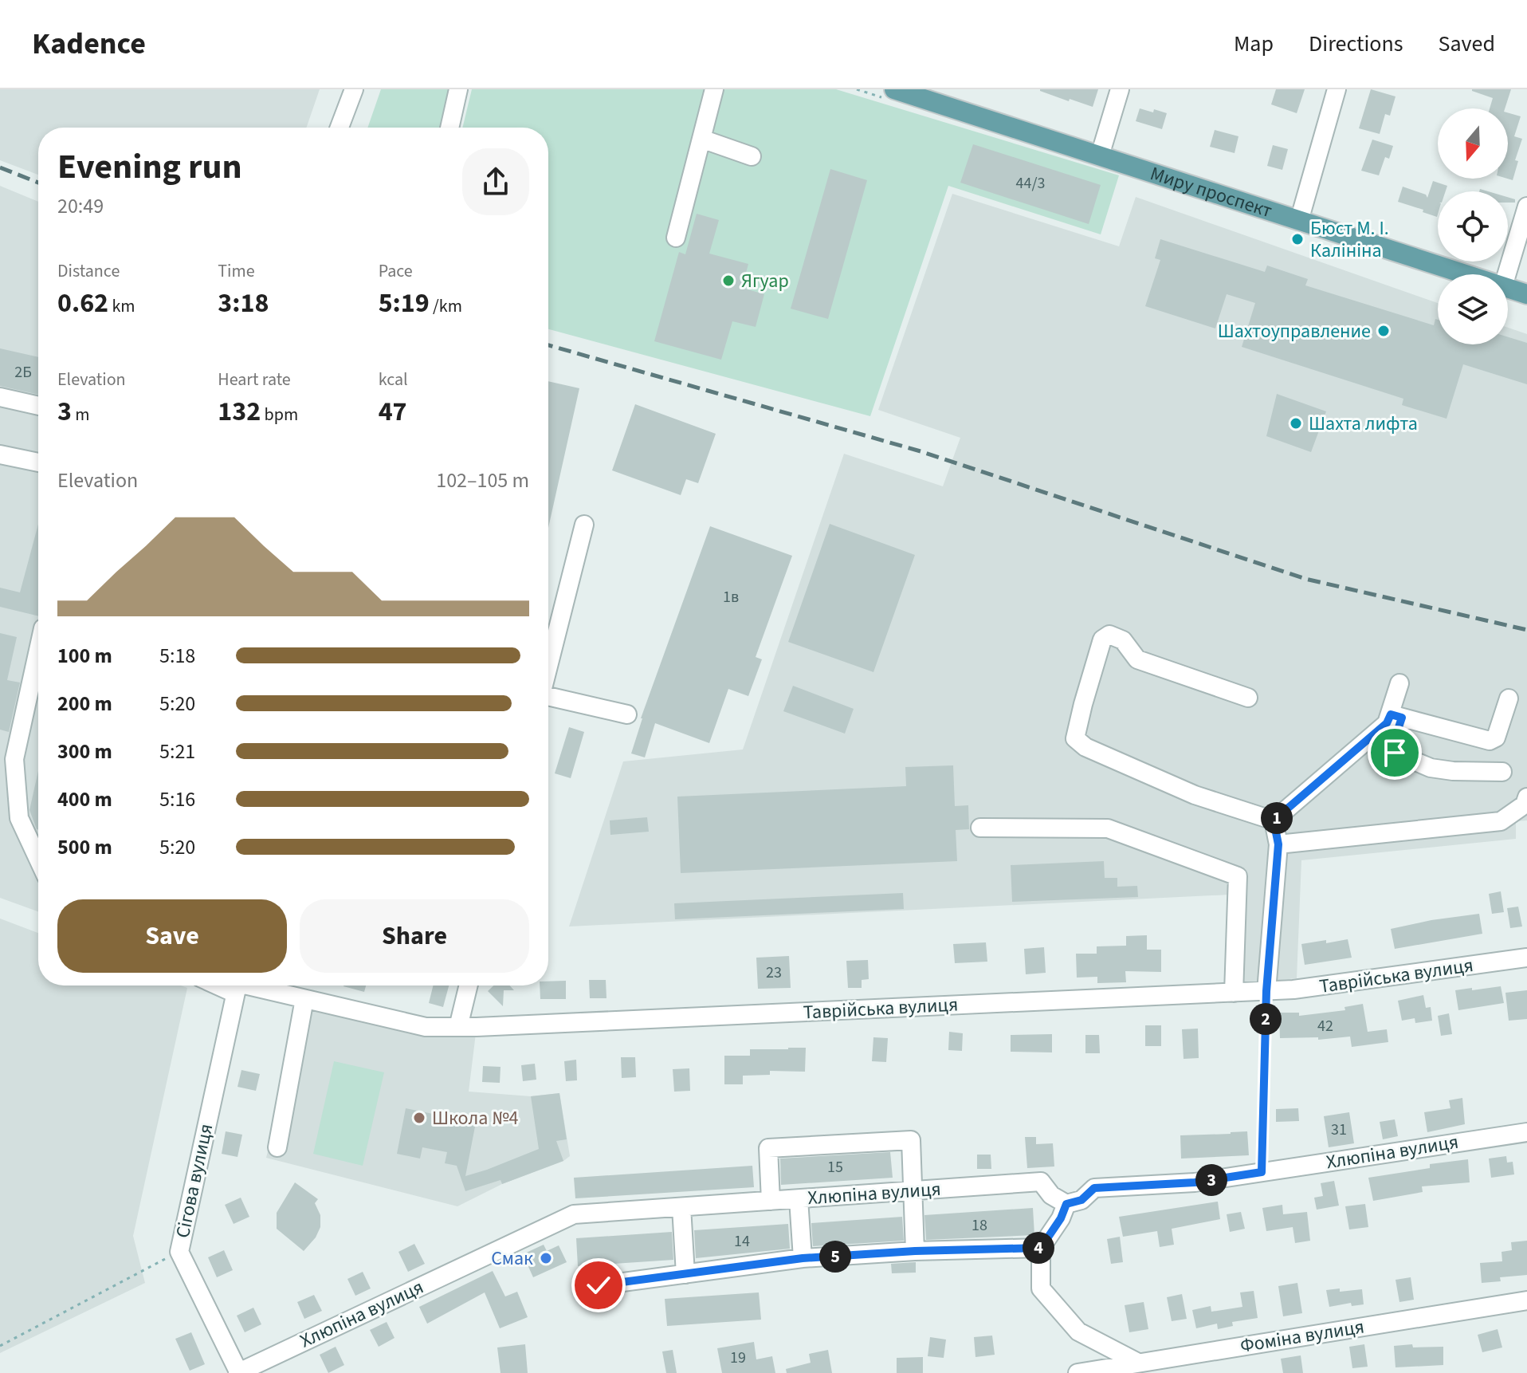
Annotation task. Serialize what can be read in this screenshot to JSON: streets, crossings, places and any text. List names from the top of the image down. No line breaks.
{"streets":{"main road":["Миру проспект"],"street":["Таврійська вулиця","Хлюпіна вулиця","Сігова вулиця","Фоміна вулиця"]},"crossings":[["Хлюпіна вулиця","Сігова вулиця"]],"places":["Бюст М. І. Калініна","Ягуар","Шахтоуправление","Шахта лифта","Школа №4","Смак"],"house_numbers":["44/3","2Б","1в","23","42","31","15","18","14","19"],"north":"bottom","page":{"header":"Kadence","nav":["Map","Directions","Saved"],"heading":["Evening run","20:49"],"stats":[["Distance","0.62 km"],["Time","3:18"],["Pace","5:19 /km"],["Elevation","3 m"],["Heart rate","132 bpm"],["kcal","47"]],"chart":["Elevation","102–105 m"],"list":[{"name":"100 m","note":"5:18"},{"name":"200 m","note":"5:20"},{"name":"300 m","note":"5:21"},{"name":"400 m","note":"5:16"},{"name":"500 m","note":"5:20"}],"pins":["1","2","3","4","5"],"buttons":["Save","Share"]}}
